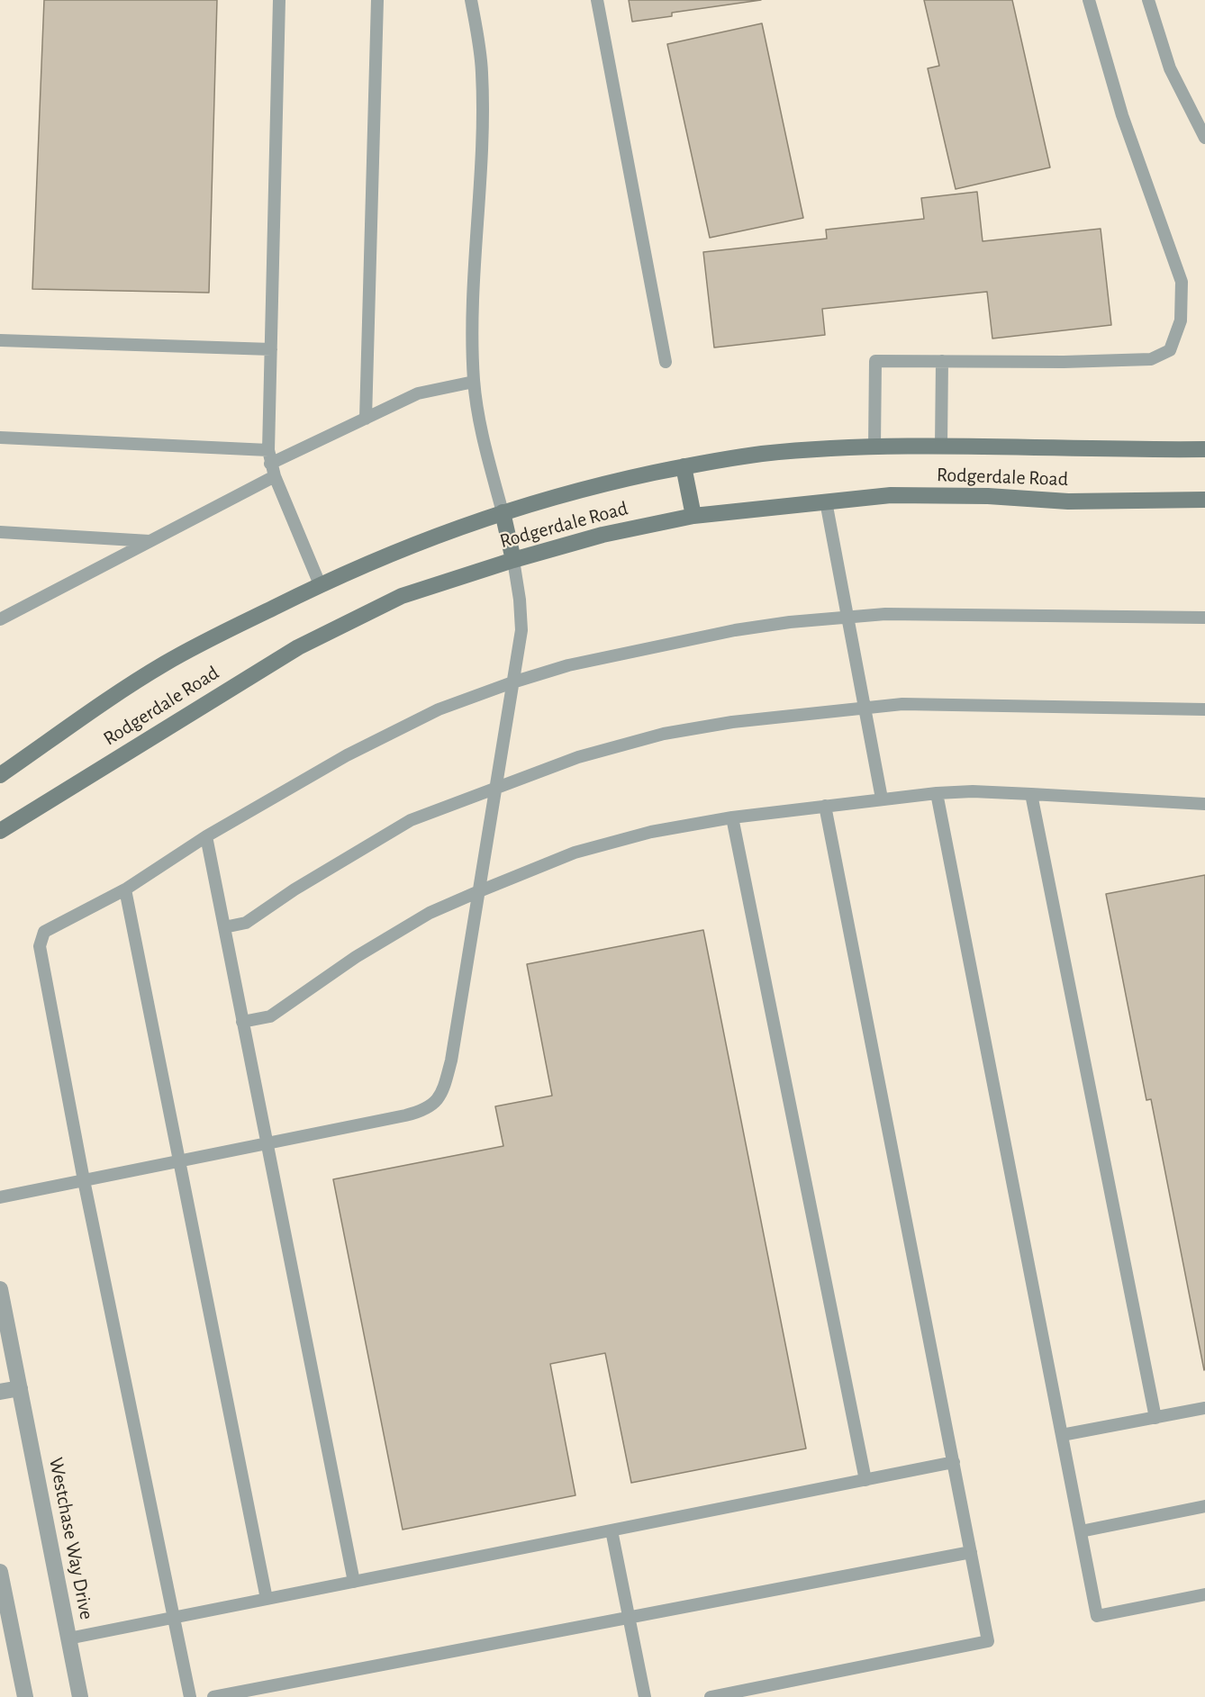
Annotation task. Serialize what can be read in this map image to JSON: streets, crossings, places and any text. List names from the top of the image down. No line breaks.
{"streets":{"street":["Rodgerdale Road","Westchase Way Drive"]}}
